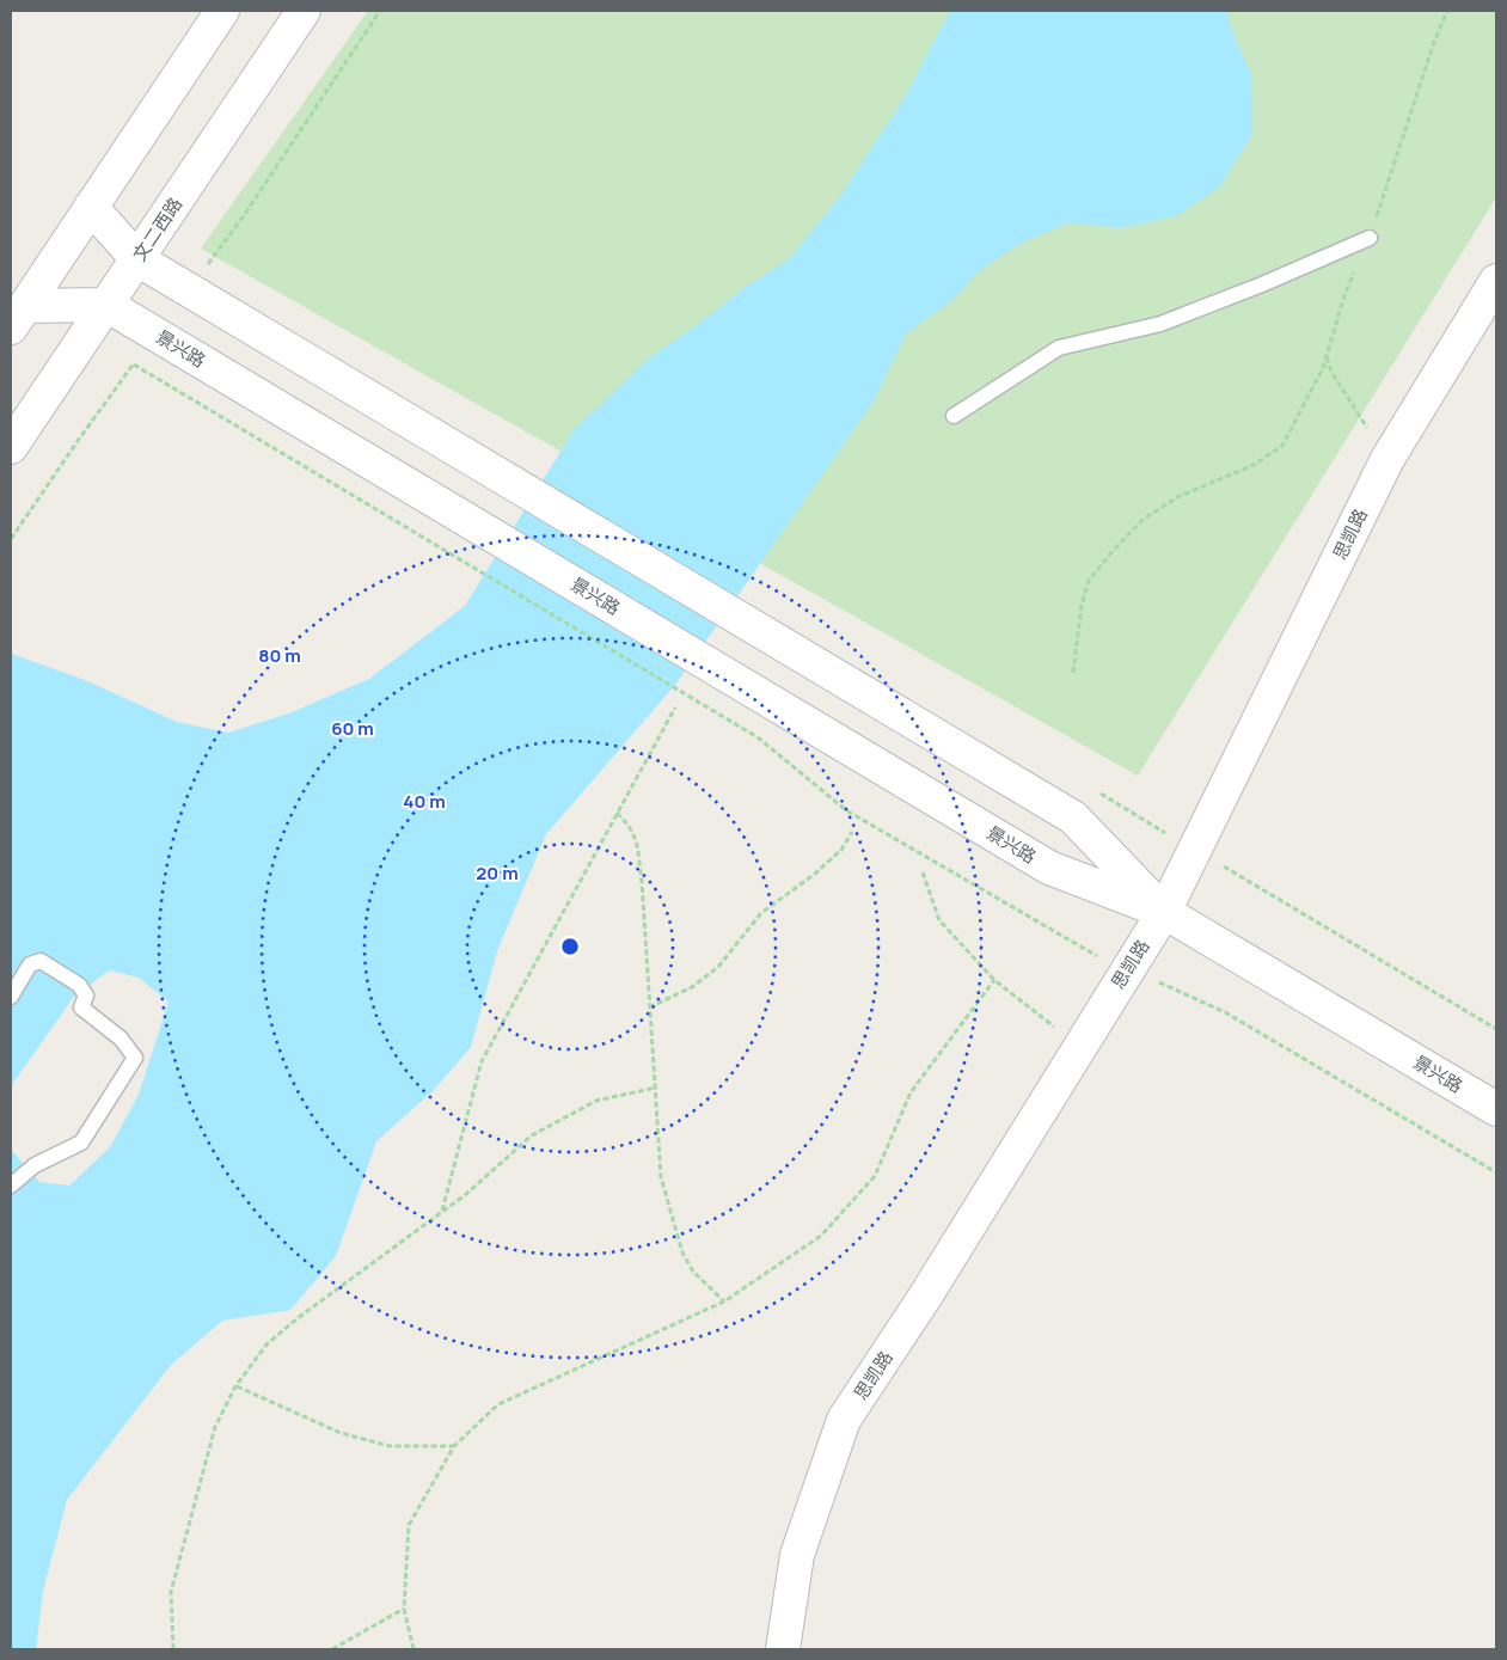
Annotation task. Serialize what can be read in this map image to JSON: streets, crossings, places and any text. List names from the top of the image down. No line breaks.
{"streets":{"street":["文二西路","景兴路","思凯路"]},"crossings":[["文二西路","景兴路"],["景兴路","思凯路"]],"rings":["80 m","60 m","40 m","20 m"]}
